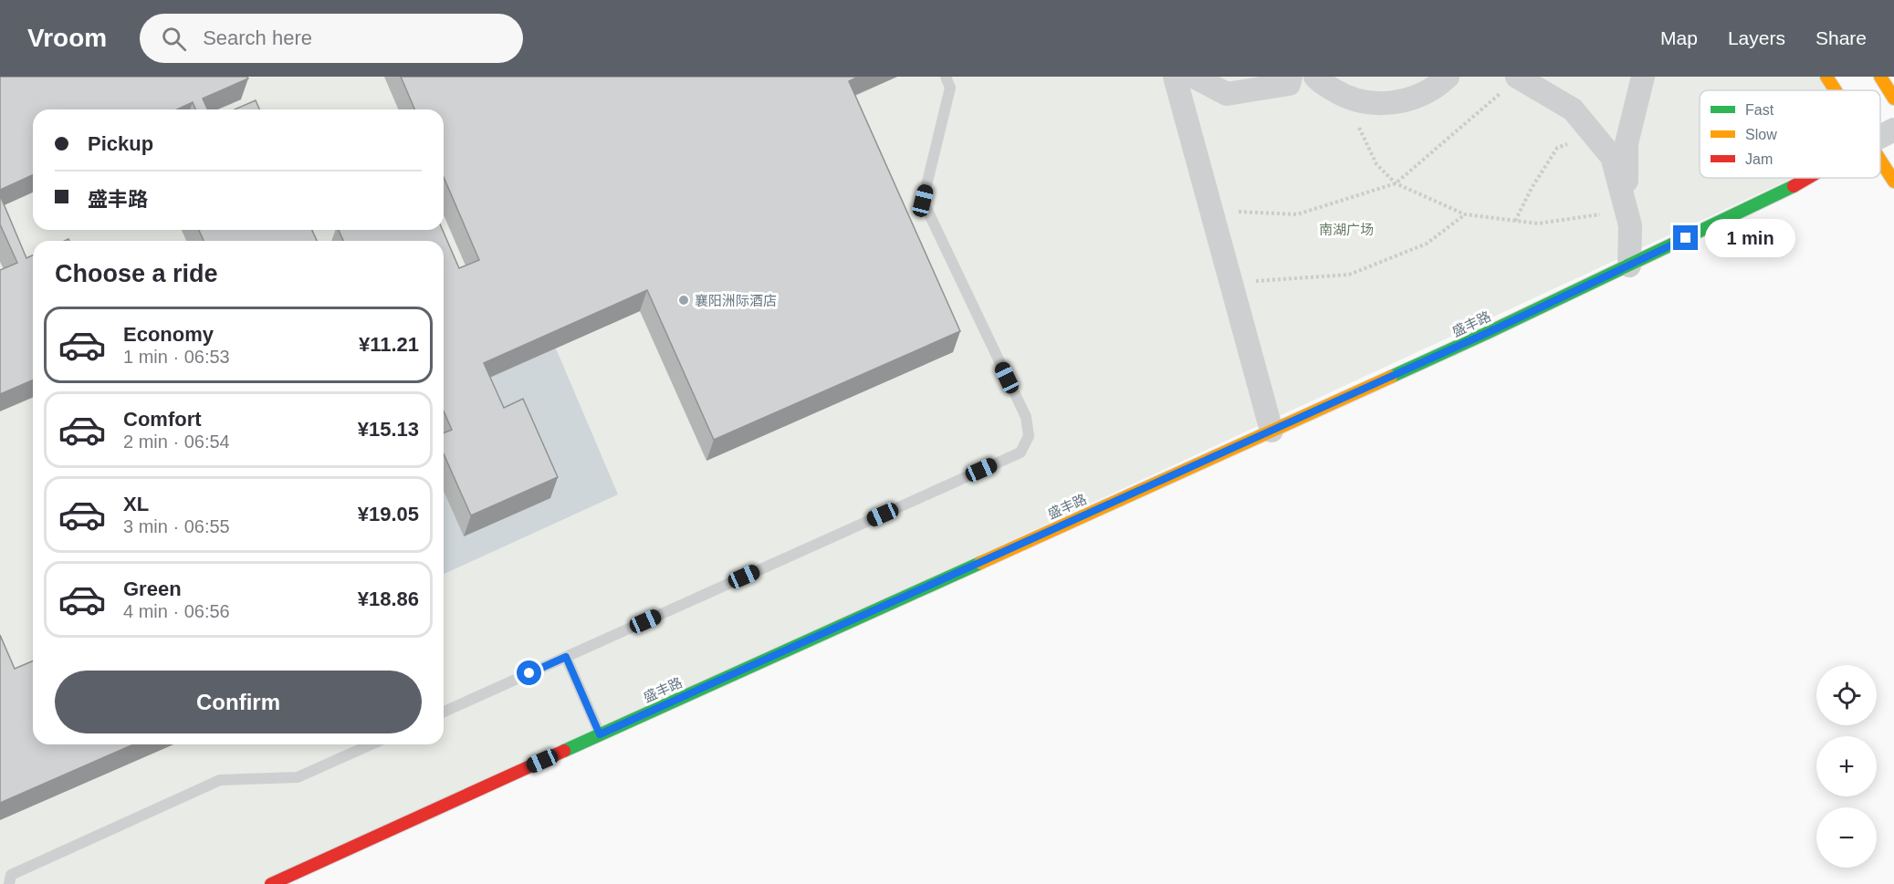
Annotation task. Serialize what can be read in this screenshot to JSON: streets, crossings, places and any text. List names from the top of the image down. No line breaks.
{"streets":{"street":["盛丰路"]},"parks":["南湖广场"],"places":["襄阳洲际酒店"],"legend":["Fast","Slow","Jam"],"page":{"header":"Vroom","search":"Search here","nav":["Map","Layers","Share"],"banner":["Pickup","盛丰路"],"bubble":"1 min","heading":"Choose a ride","list":[{"name":"Economy","note":"1 min · 06:53","value":"¥11.21"},{"name":"Comfort","note":"2 min · 06:54","value":"¥15.13"},{"name":"XL","note":"3 min · 06:55","value":"¥19.05"},{"name":"Green","note":"4 min · 06:56","value":"¥18.86"}],"buttons":"Confirm","map_buttons":["+","−"]}}
